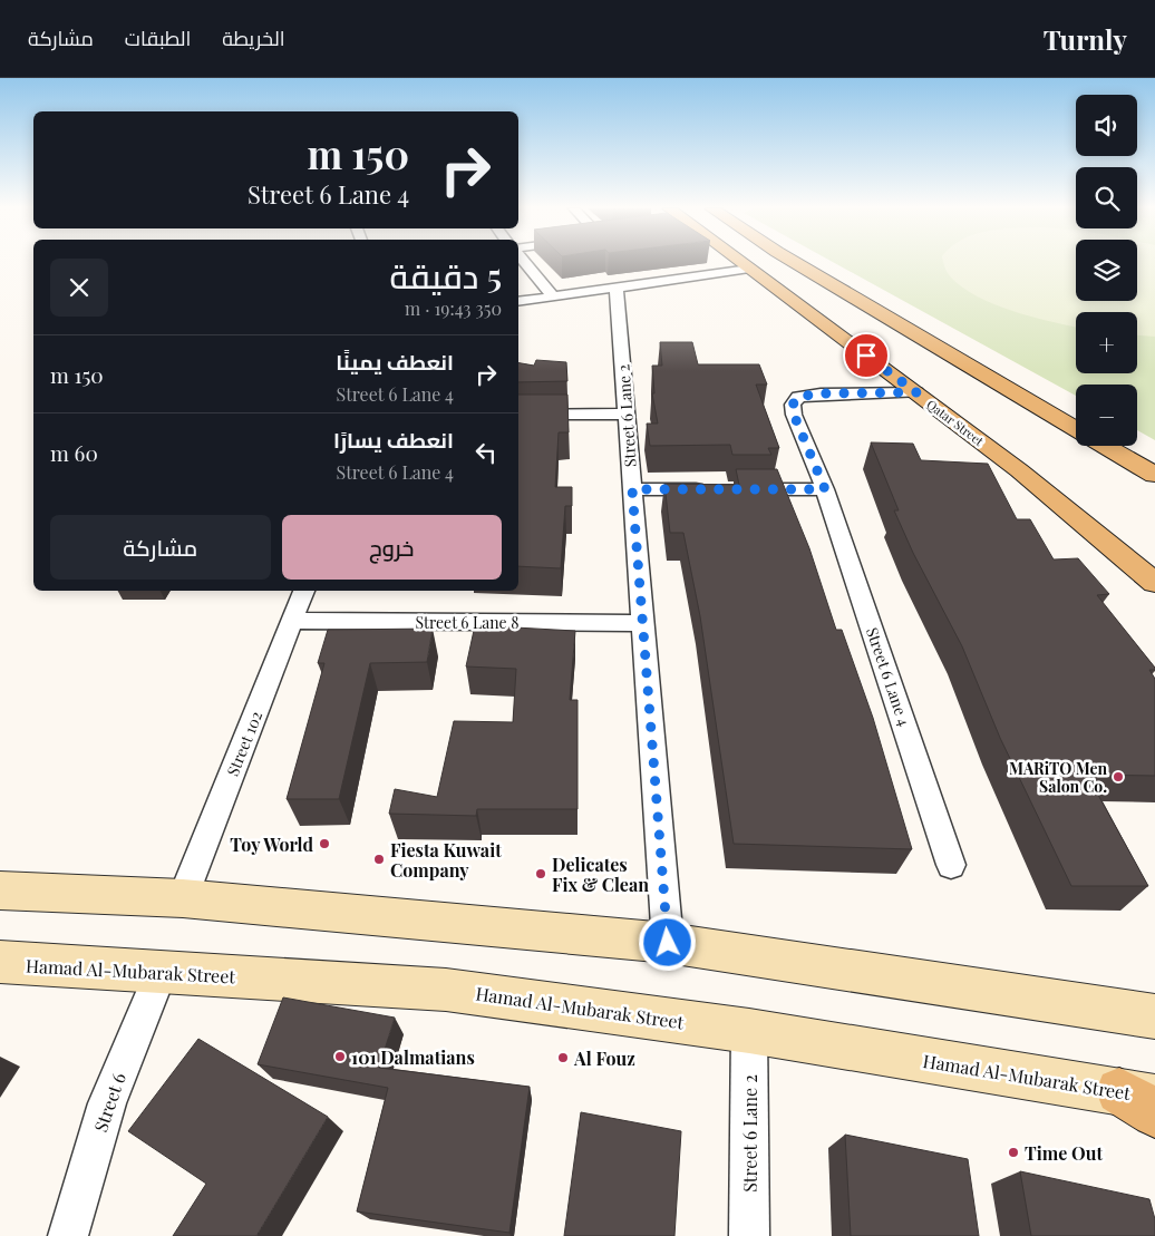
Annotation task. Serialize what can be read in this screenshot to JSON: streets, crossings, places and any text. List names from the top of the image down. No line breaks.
{"streets":{"main road":["Qatar Street","Hamad Al-Mubarak Street"],"street":["Street 6 Lane 2","Street 6 Lane 8","Street 6 Lane 4","Street 102","Street 6"]},"crossings":[["Street 6 Lane 2","Street 6 Lane 8"],["Street 6 Lane 2","Hamad Al-Mubarak Street"],["Qatar Street","Street 6 Lane 4"],["Street 6 Lane 8","Street 102"],["Hamad Al-Mubarak Street","Street 6"]],"places":["MARiTO Men Salon Co.","Toy World","Fiesta Kuwait Company","Delicates Fix & Clean","101 Dalmatians","Al Fouz","Time Out"],"page":{"header":"Turnly","nav":["الخريطة","الطبقات","مشاركة"],"map_buttons":["+","−"],"turn":["150 m","Street 6 Lane 4"],"heading":["5 دقيقة","350 m · 19:43"],"list":[{"name":"انعطف يمينًا","note":"Street 6 Lane 4","value":"150 m"},{"name":"انعطف يسارًا","note":"Street 6 Lane 4","value":"60 m"}],"buttons":["خروج","مشاركة"]}}
